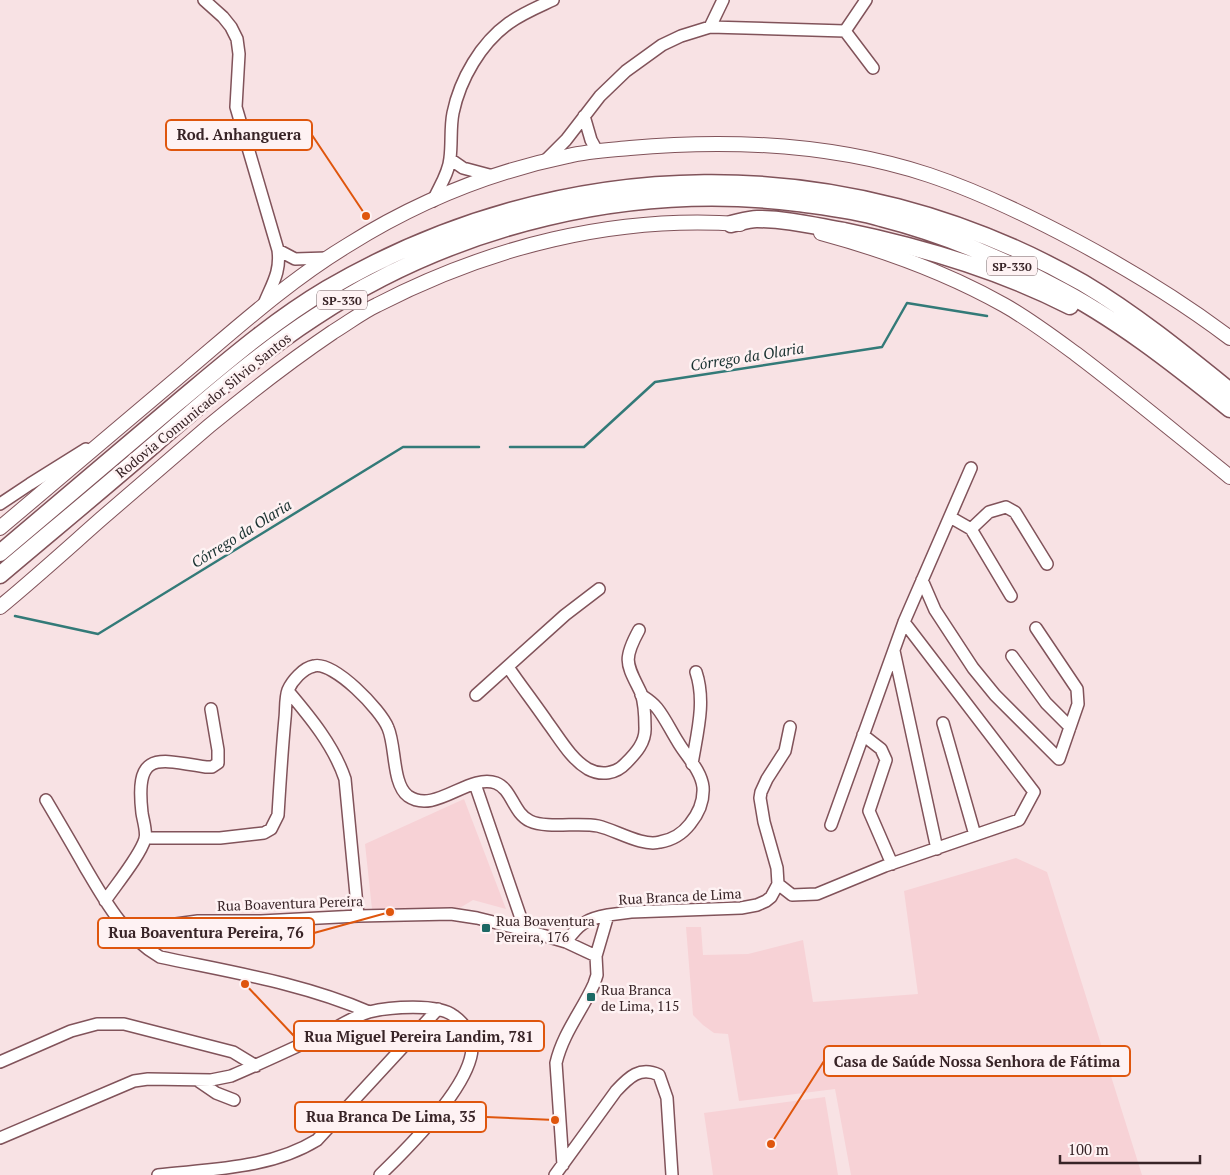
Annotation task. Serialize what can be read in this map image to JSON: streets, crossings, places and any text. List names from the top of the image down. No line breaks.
{"streets":{"highway":["SP-330","Rodovia Comunicador Silvio Santos"],"street":["Rua Branca de Lima","Rua Boaventura Pereira"]},"crossings":[["Rua Branca de Lima","Rua Boaventura Pereira"]],"water":["Córrego da Olaria"],"places":{"other":["Rod. Anhanguera","Rua Boaventura Pereira, 76","Rua Miguel Pereira Landim, 781","Rua Branca De Lima, 35","Casa de Saúde Nossa Senhora de Fátima"],"transit":["Rua Boaventura Pereira, 176","Rua Branca de Lima, 115"]},"scale_bar":"100 m"}
